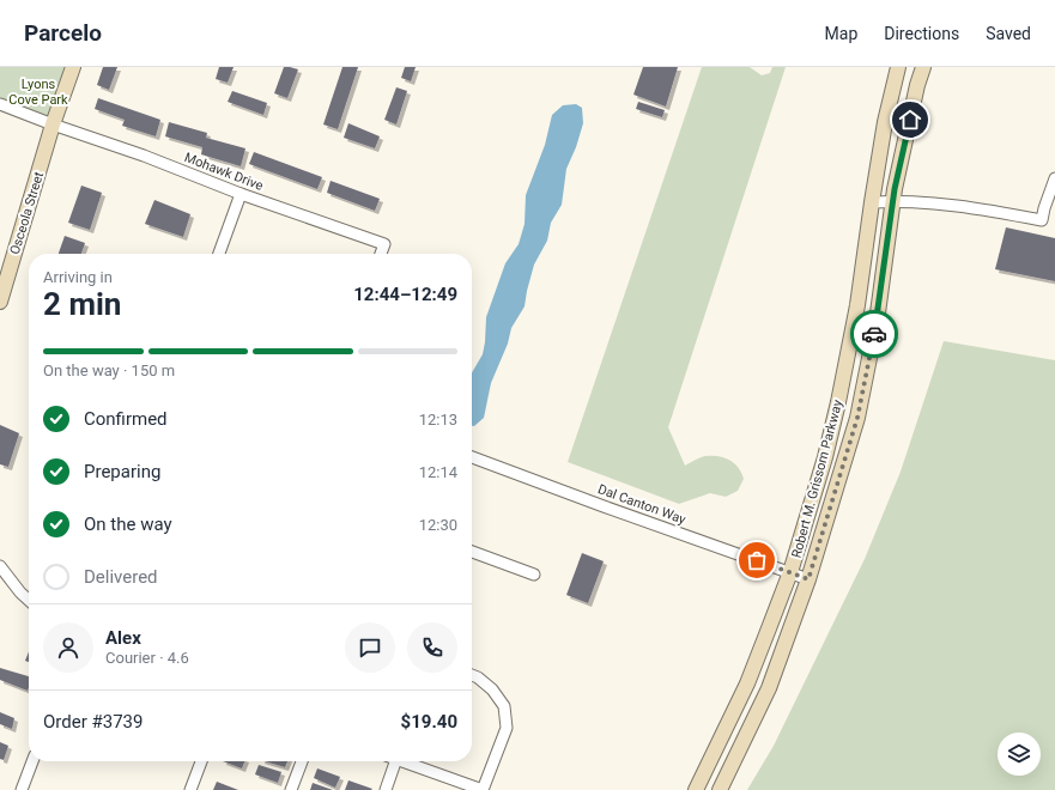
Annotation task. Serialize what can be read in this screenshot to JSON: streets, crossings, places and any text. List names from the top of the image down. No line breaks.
{"streets":{"main road":["Osceola Street","Robert M. Grissom Parkway"],"street":["Mohawk Drive","Dal Canton Way"]},"crossings":[["Mohawk Drive","Osceola Street"],["Robert M. Grissom Parkway","Dal Canton Way"]],"parks":["Lyons Cove Park"],"page":{"header":"Parcelo","nav":["Map","Directions","Saved"],"heading":["2 min","Arriving in","12:44–12:49"],"panel":["Alex","Courier · 4.6","Order #3739","$19.40"],"bar":"On the way · 150 m","list":[["Confirmed","12:13"],["Preparing","12:14"],["On the way","12:30"],"Delivered"]}}
